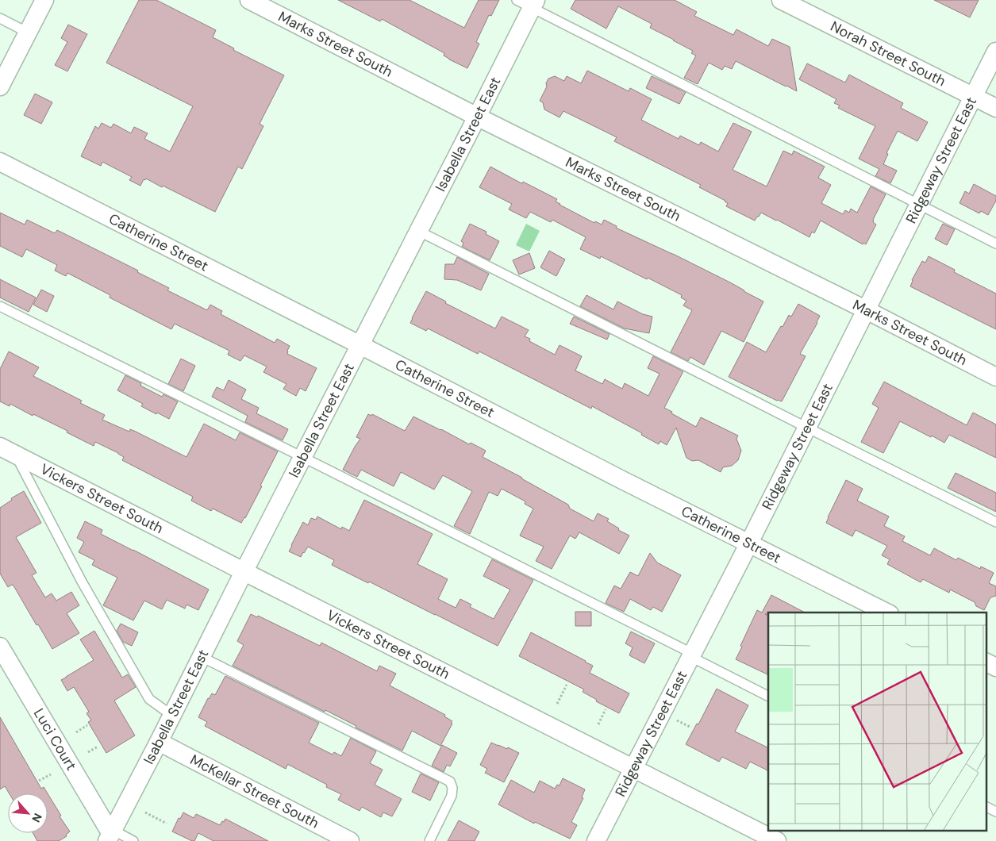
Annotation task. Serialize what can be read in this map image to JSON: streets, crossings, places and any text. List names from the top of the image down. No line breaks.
{"streets":{"street":["Marks Street South","Norah Street South","Isabella Street East","Ridgeway Street East","Catherine Street","Vickers Street South","Luci Court","McKellar Street South"]},"crossings":[["Marks Street South","Isabella Street East"],["Marks Street South","Ridgeway Street East"],["Norah Street South","Ridgeway Street East"],["Isabella Street East","Catherine Street"],["Isabella Street East","Vickers Street South"],["Isabella Street East","Luci Court"],["Isabella Street East","McKellar Street South"],["Ridgeway Street East","Catherine Street"],["Ridgeway Street East","Vickers Street South"]],"north":"bottom right"}
